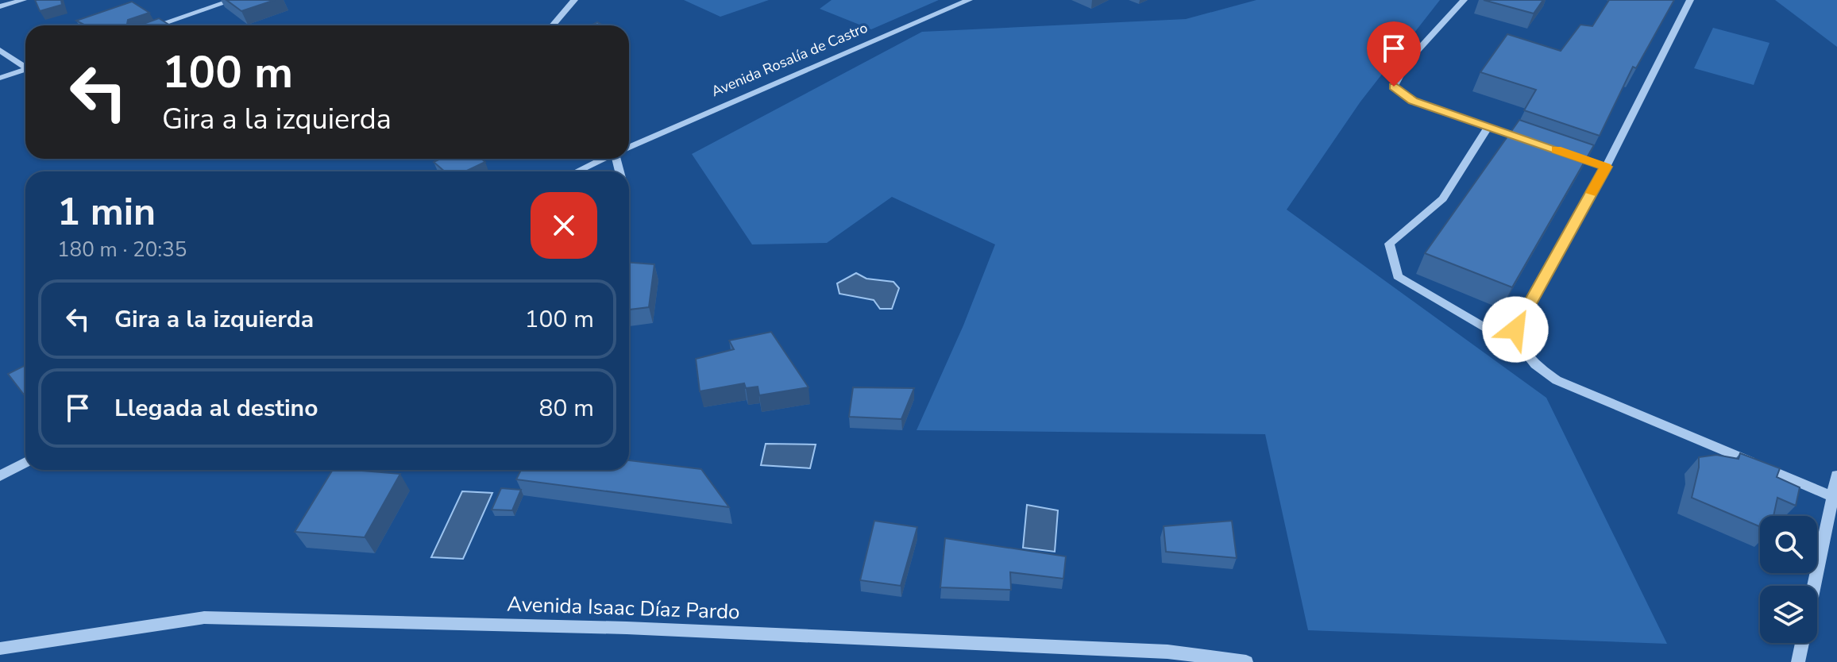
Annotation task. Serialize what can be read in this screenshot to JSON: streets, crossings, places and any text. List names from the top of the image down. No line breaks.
{"streets":{"street":["Avenida Rosalía de Castro","Avenida Isaac Díaz Pardo"]},"page":{"turn":["100 m","Gira a la izquierda"],"heading":["1 min","180 m · 20:35"],"list":[{"name":"Gira a la izquierda","value":"100 m"},{"name":"Llegada al destino","value":"80 m"}]}}
